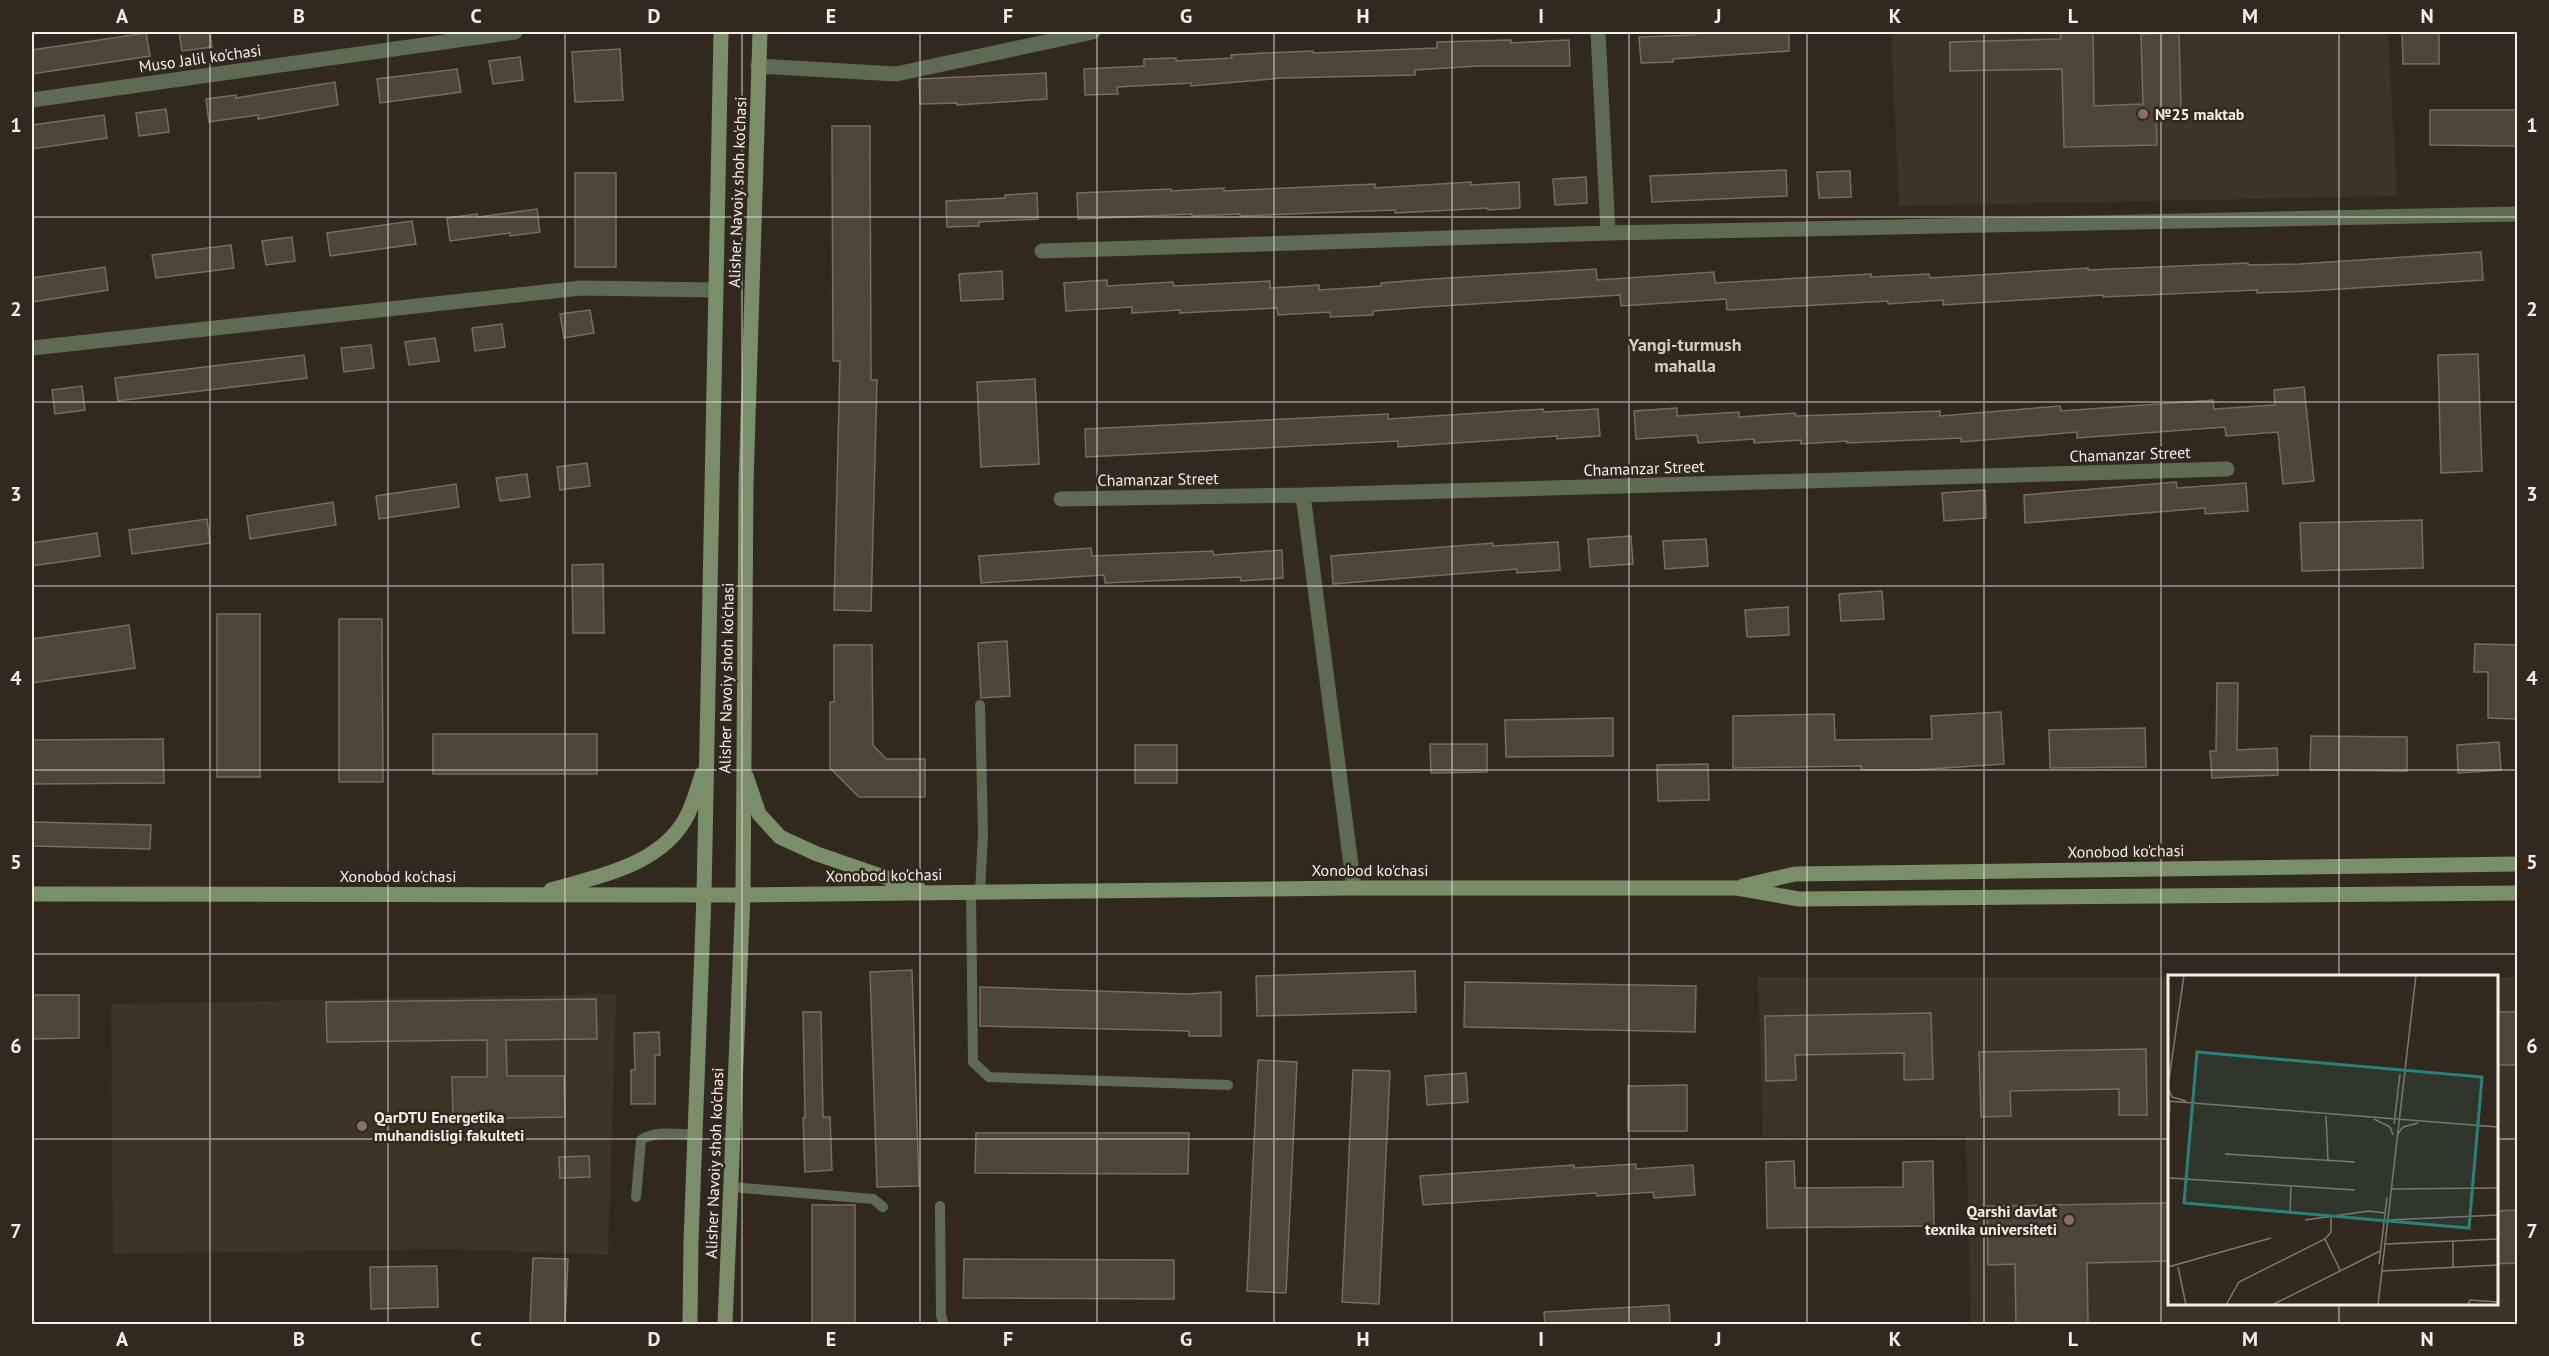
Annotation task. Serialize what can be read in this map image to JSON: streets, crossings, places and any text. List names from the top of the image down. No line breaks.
{"streets":{"main road":["Alisher Navoiy shoh ko'chasi","Xonobod ko'chasi"],"street":["Muso Jalil ko'chasi","Chamanzar Street"]},"crossings":[["Alisher Navoiy shoh ko'chasi","Xonobod ko'chasi"]],"districts":["Yangi-turmush mahalla"],"places":["№25 maktab","QarDTU Energetika muhandisligi fakulteti","Qarshi davlat texnika universiteti"],"grid":{"columns":["A","B","C","D","E","F","G","H","I","J","K","L","M","N"],"rows":["1","2","3","4","5","6","7"]}}
